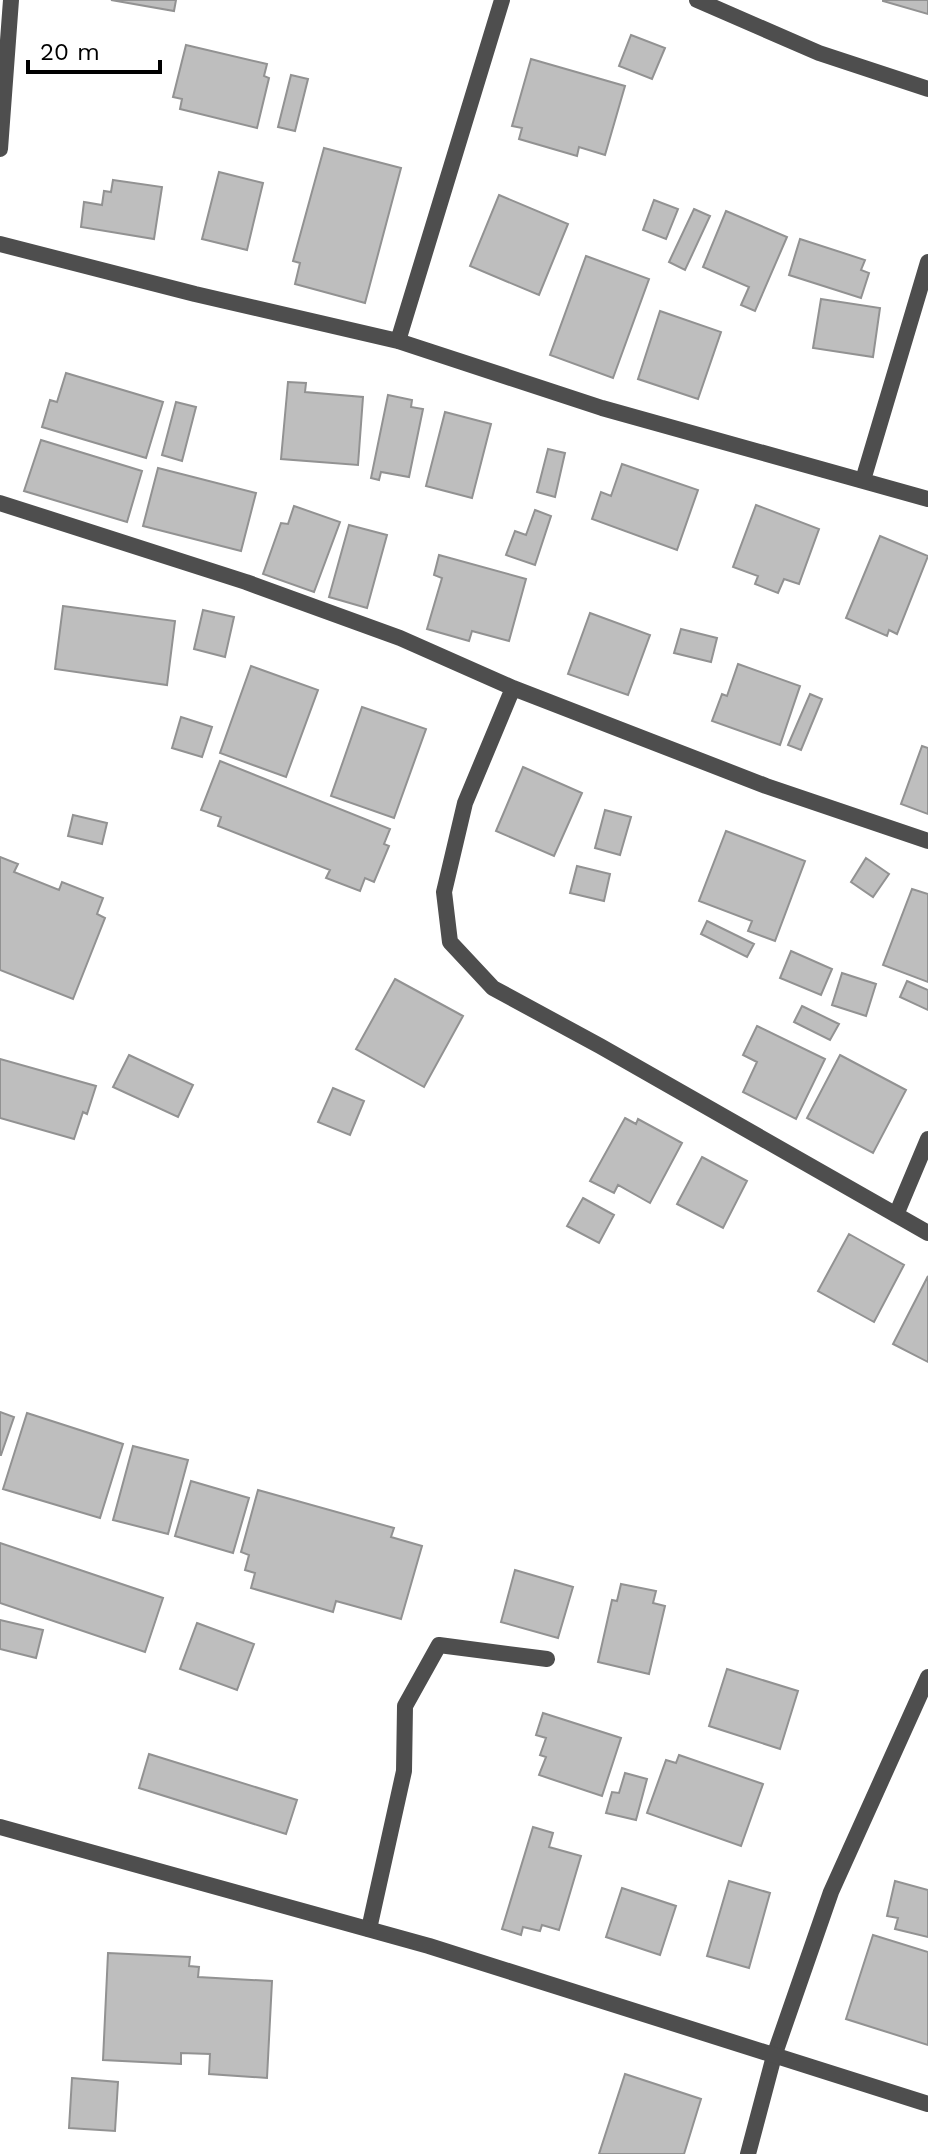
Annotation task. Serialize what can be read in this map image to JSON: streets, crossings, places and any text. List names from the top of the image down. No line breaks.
{"scale_bar":"20 m"}
